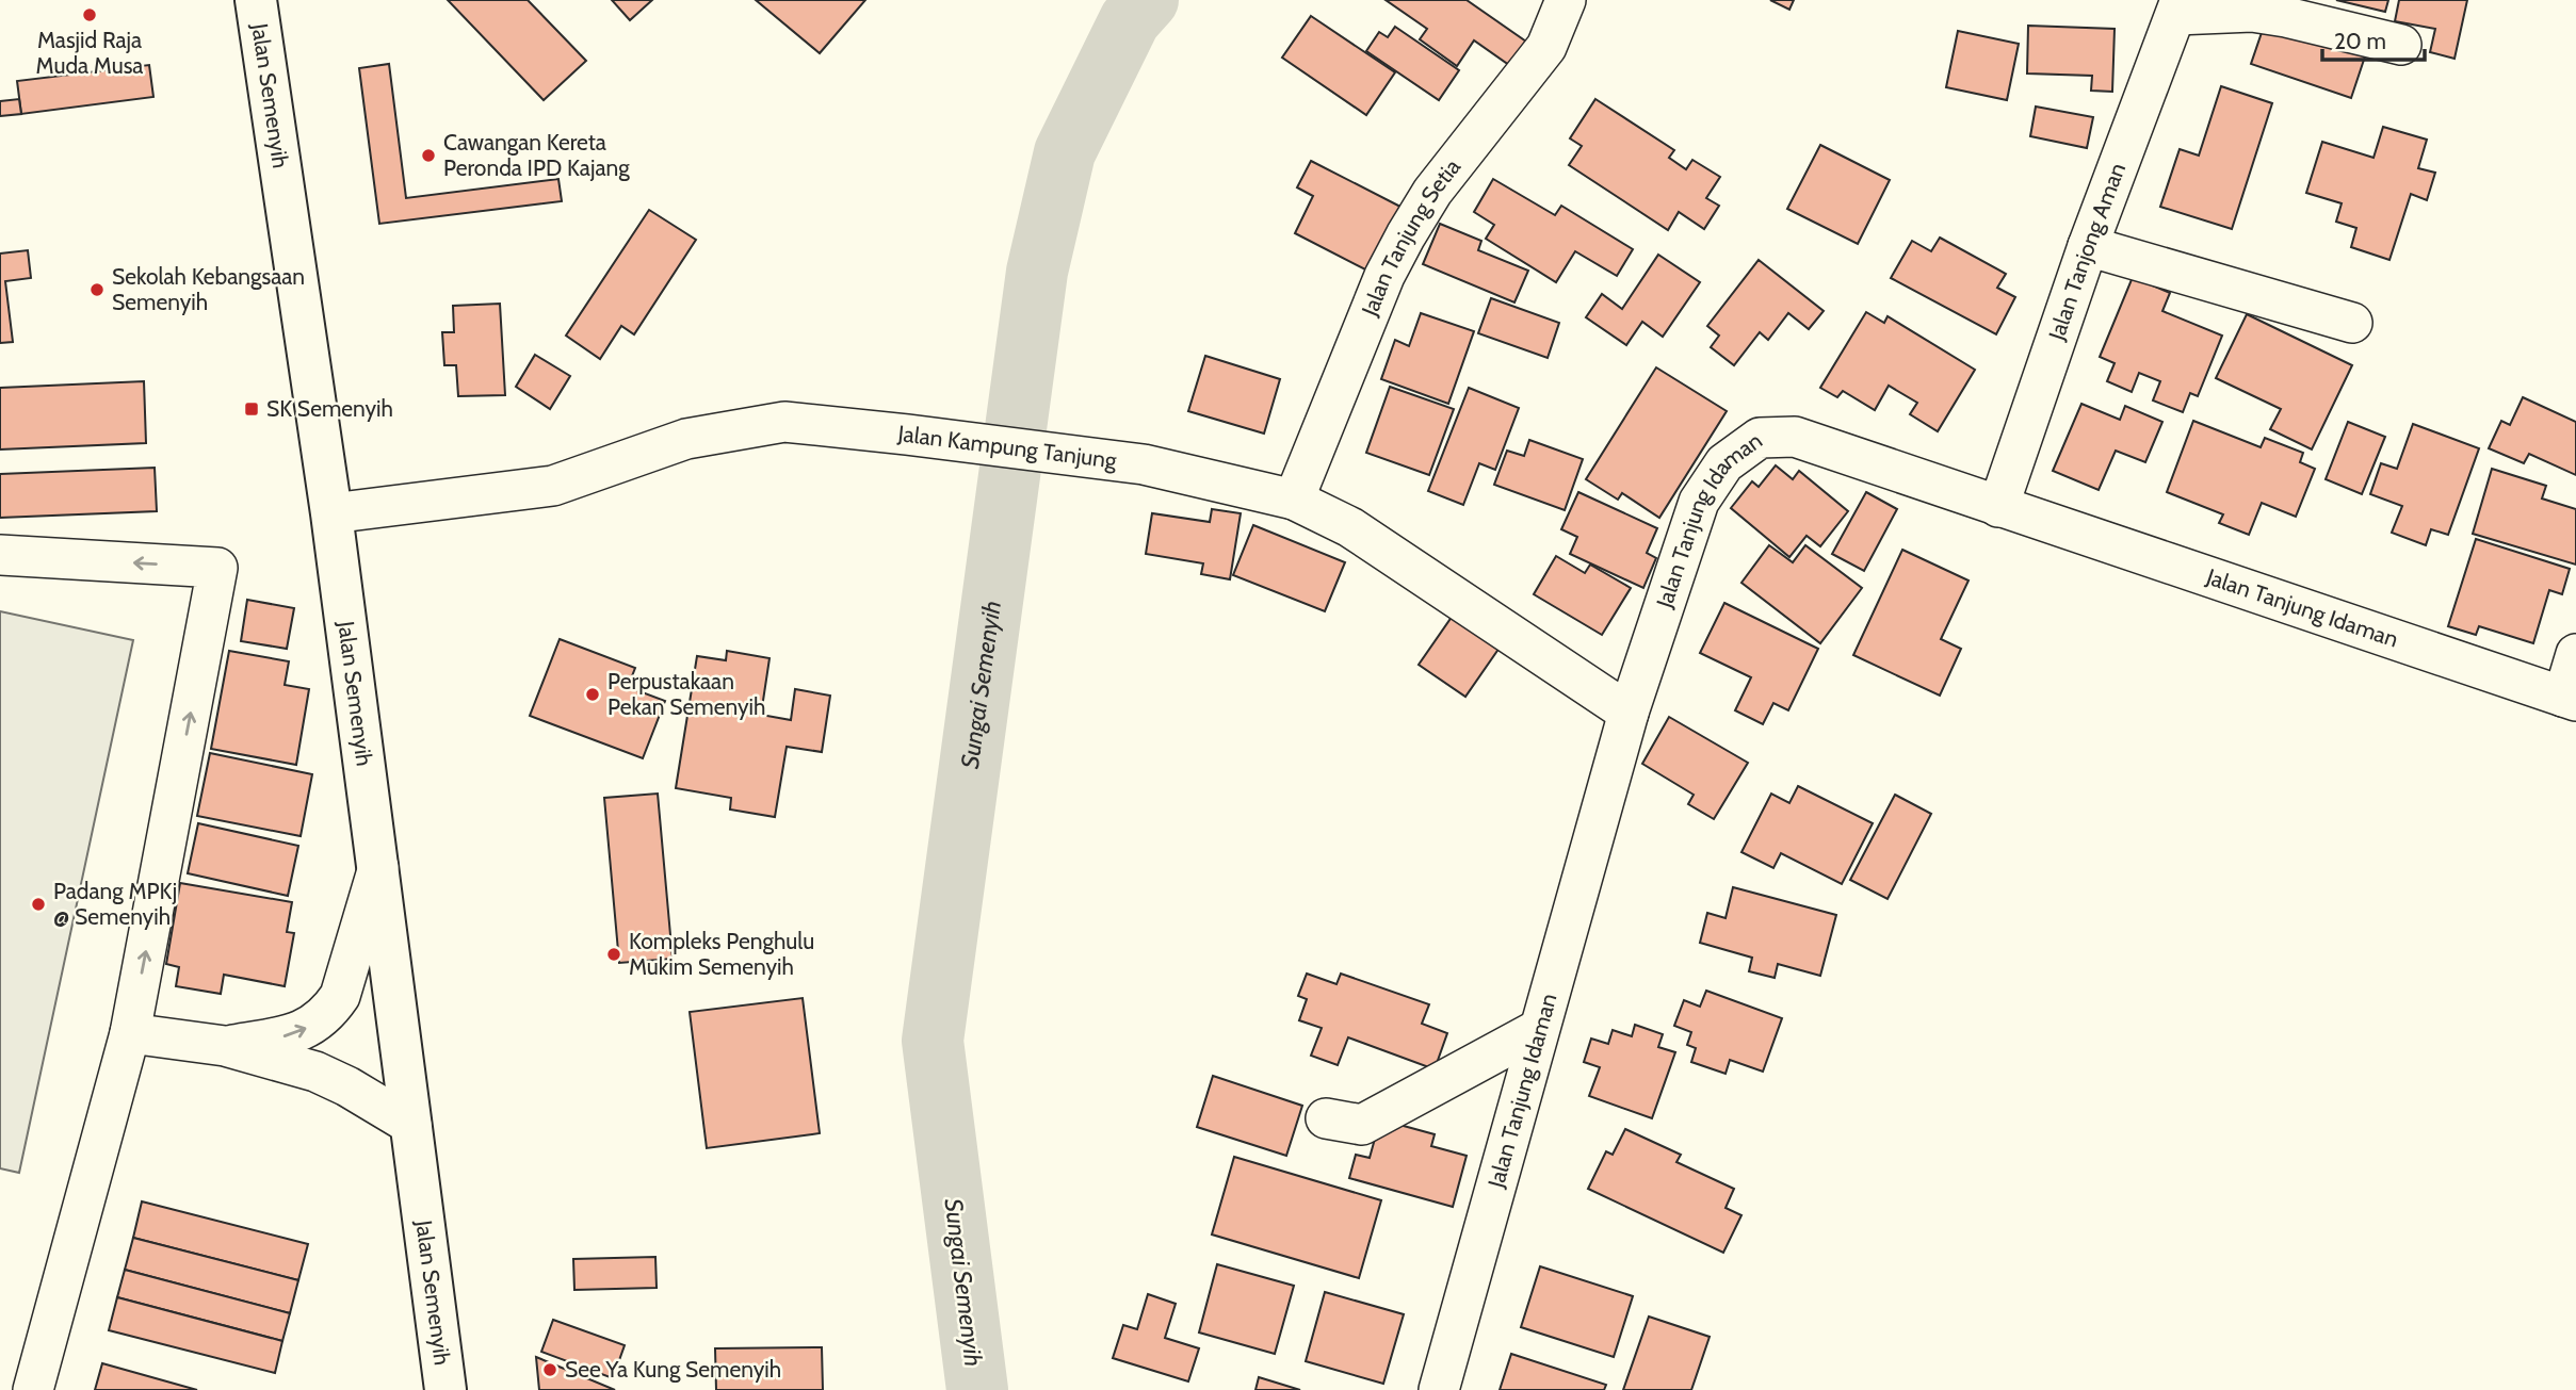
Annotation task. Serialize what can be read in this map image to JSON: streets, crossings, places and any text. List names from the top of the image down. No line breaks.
{"streets":{"main road":["Jalan Semenyih"],"street":["Jalan Tanjung Setia","Jalan Tanjong Aman","Jalan Kampung Tanjung","Jalan Tanjung Idaman"]},"crossings":[["Jalan Semenyih","Jalan Kampung Tanjung"],["Jalan Tanjung Setia","Jalan Kampung Tanjung"],["Jalan Tanjong Aman","Jalan Tanjung Idaman"],["Jalan Kampung Tanjung","Jalan Tanjung Idaman"]],"water":["Sungai Semenyih"],"places":{"other":["Masjid Raja Muda Musa","Cawangan Kereta Peronda IPD Kajang","Sekolah Kebangsaan Semenyih","Perpustakaan Pekan Semenyih","Padang MPKj @ Semenyih","Kompleks Penghulu Mukim Semenyih","See Ya Kung Semenyih"],"transit":["SK Semenyih"]},"scale_bar":"20 m"}
